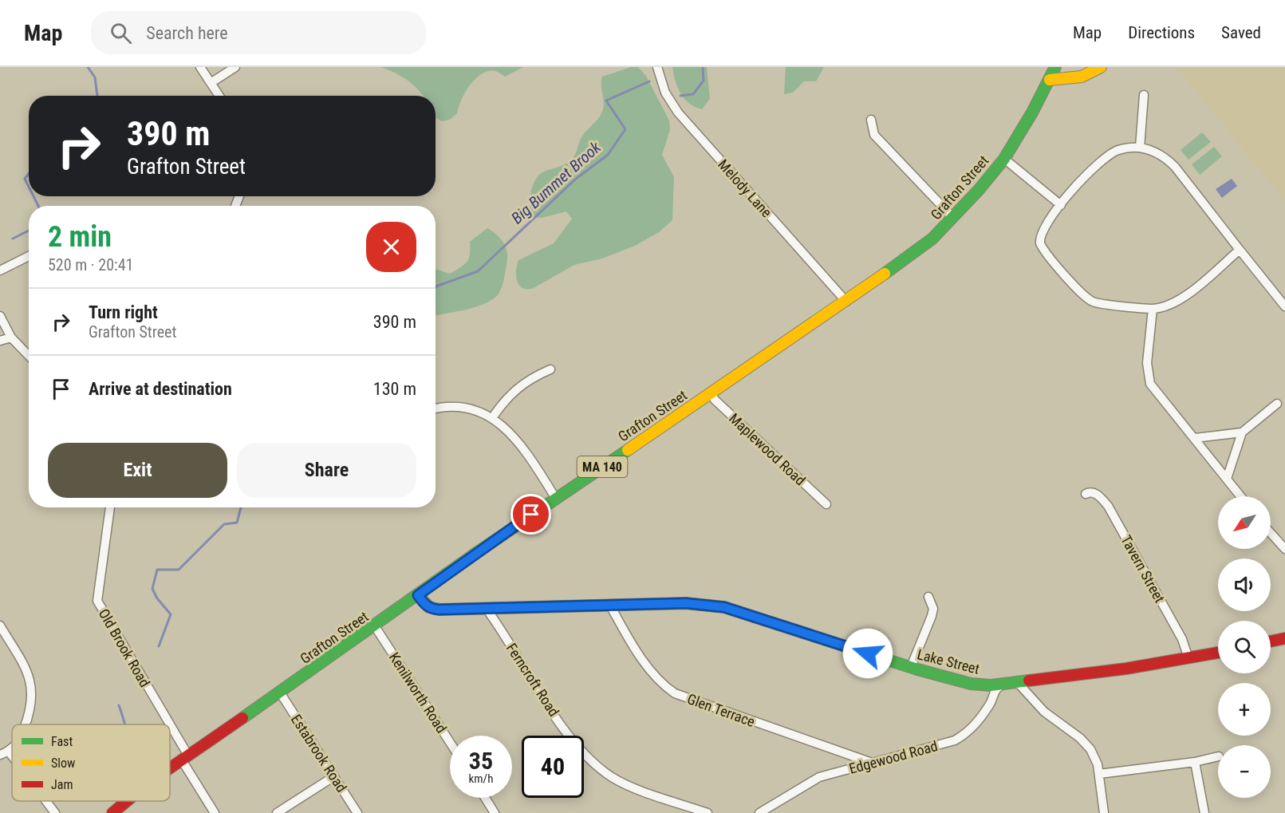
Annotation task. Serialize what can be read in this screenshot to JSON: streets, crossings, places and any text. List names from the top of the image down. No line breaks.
{"streets":{"main road":["Grafton Street","MA 140","Lake Street"],"street":["Melody Lane","Maplewood Road","Tavern Street","Old Brook Road","Ferncroft Road","Kenilworth Road","Glen Terrace","Estabrook Road","Edgewood Road"]},"crossings":[["Grafton Street","Melody Lane"],["Grafton Street","Maplewood Road"],["Grafton Street","MA 140"],["Grafton Street","Old Brook Road"],["Grafton Street","Lake Street"],["Grafton Street","Kenilworth Road"],["Grafton Street","Estabrook Road"],["Tavern Street","Lake Street"],["Lake Street","Ferncroft Road"],["Lake Street","Glen Terrace"],["Lake Street","Edgewood Road"],["Glen Terrace","Edgewood Road"]],"water":["Big Bummet Brook"],"legend":["Fast","Slow","Jam"],"north":"bottom left","page":{"header":"Map","search":"Search here","nav":["Map","Directions","Saved"],"turn":["390 m","Grafton Street"],"heading":["2 min","520 m · 20:41"],"list":[{"name":"Turn right","note":"Grafton Street","value":"390 m"},{"name":"Arrive at destination","value":"130 m"}],"buttons":["Exit","Share"],"map_buttons":["+","−"],"speed":"35 km/h","limit":"40"}}
